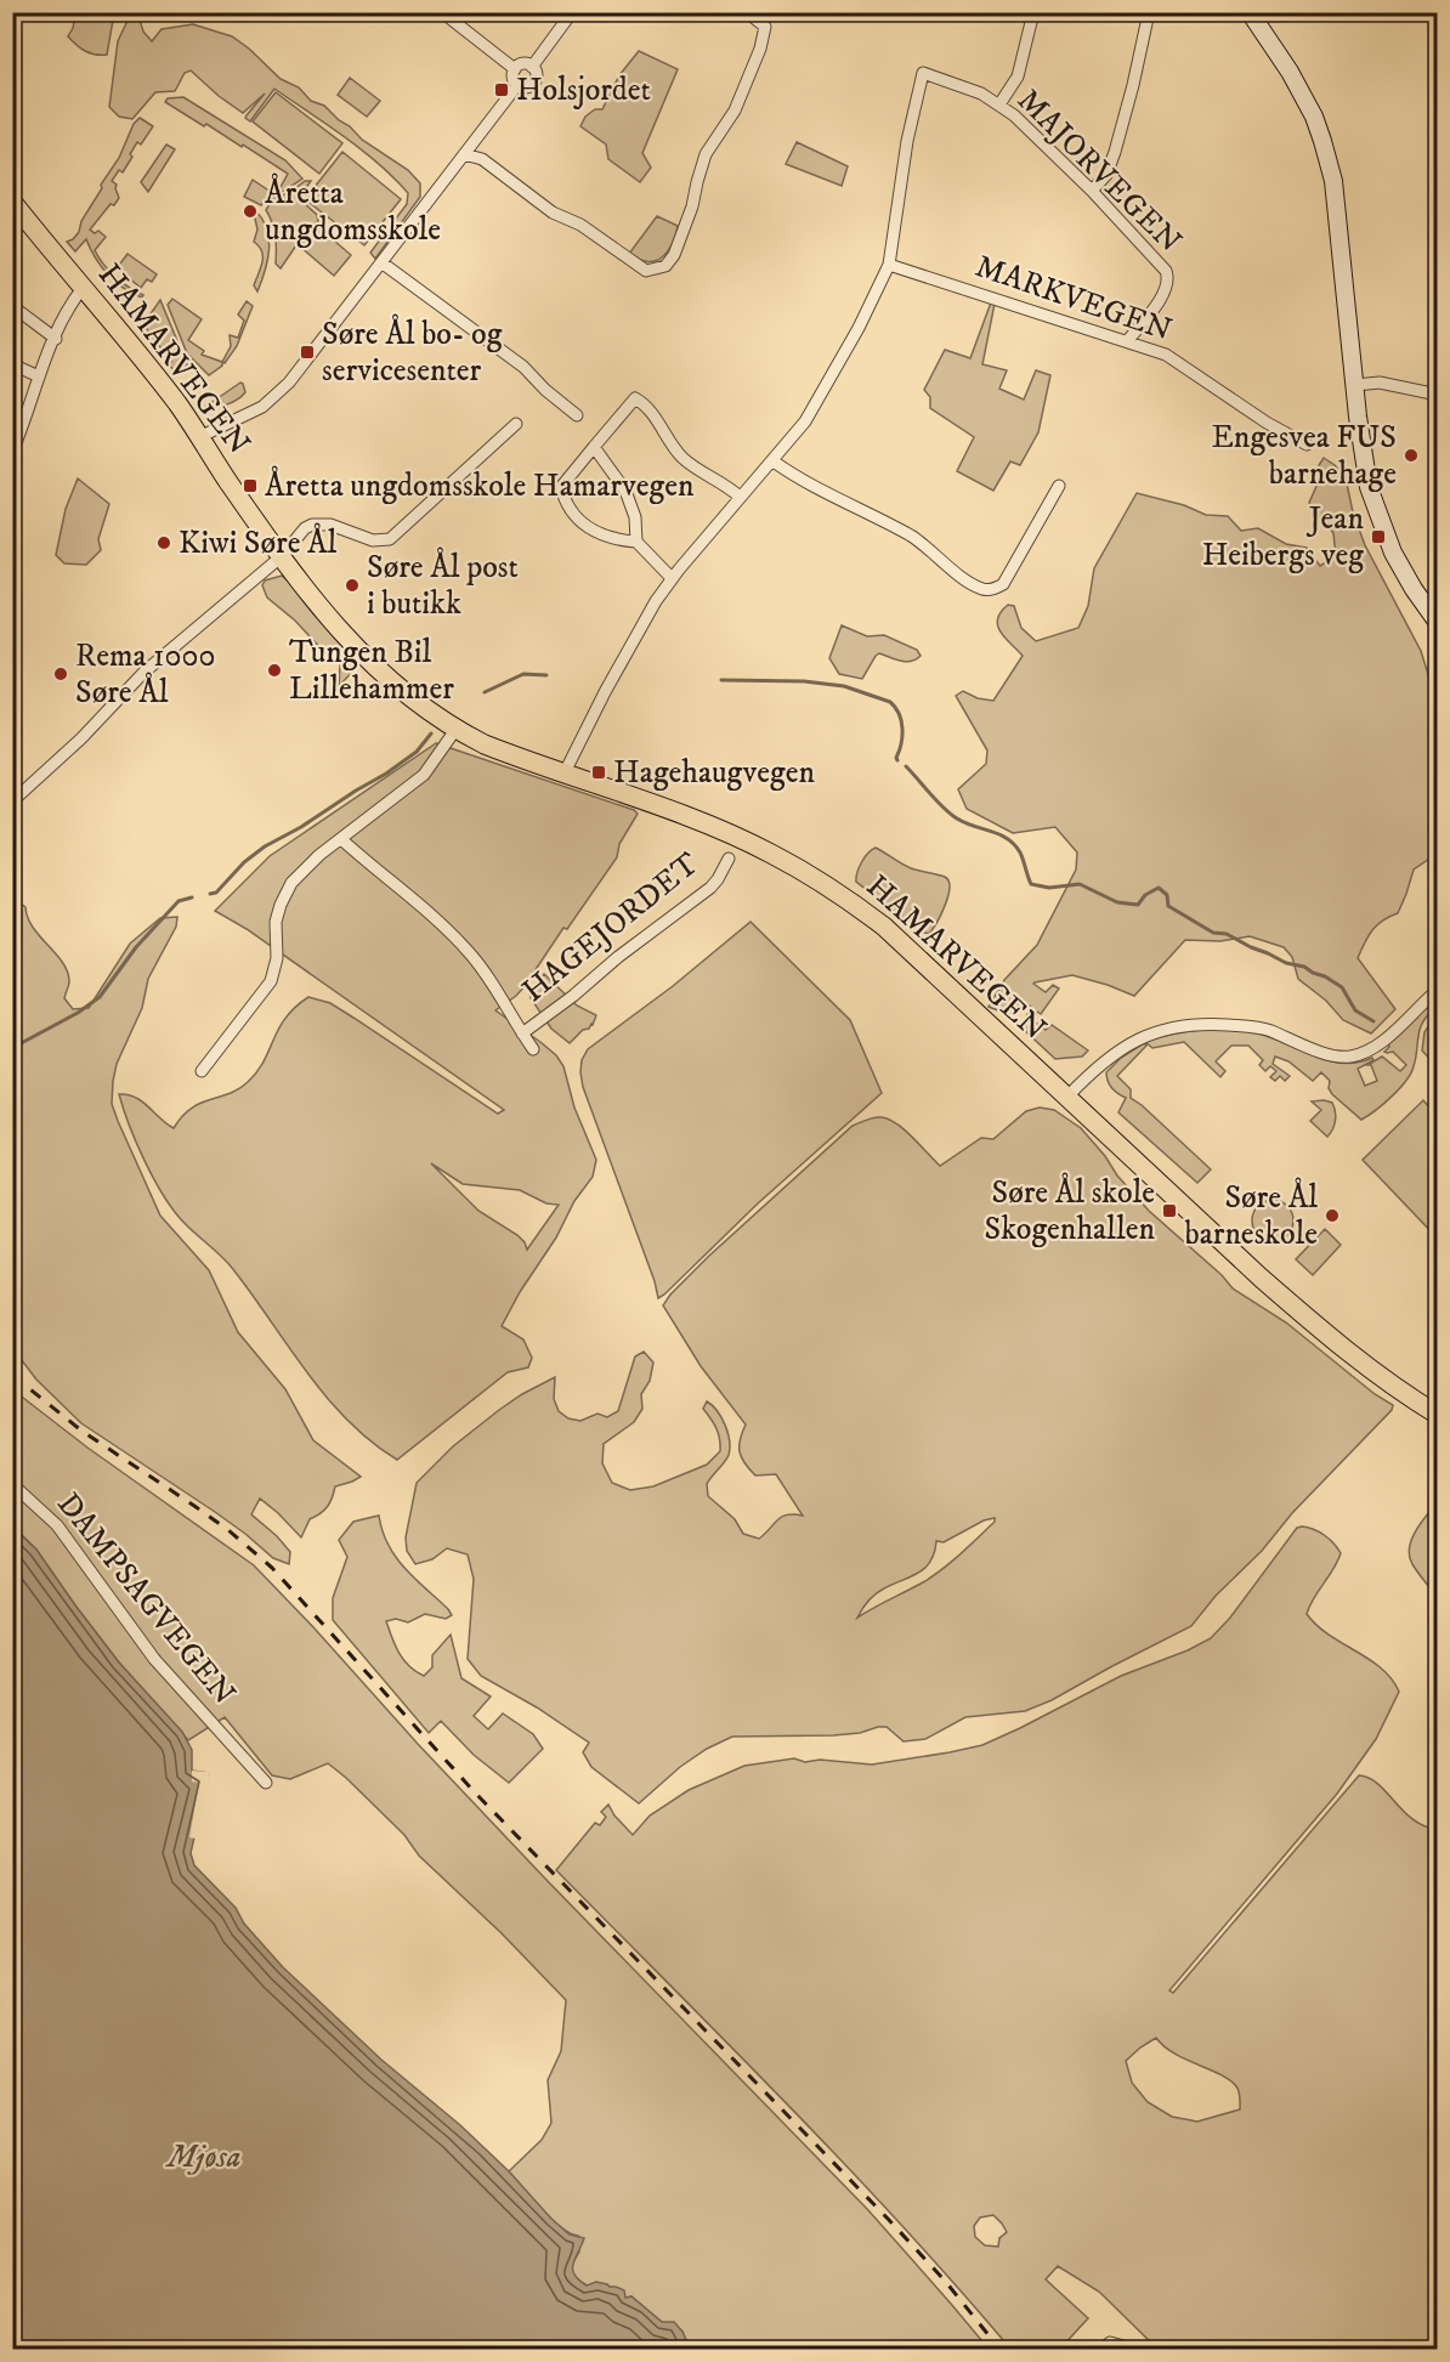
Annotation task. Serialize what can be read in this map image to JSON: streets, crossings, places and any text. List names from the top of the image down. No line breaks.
{"streets":{"main road":["HAMARVEGEN"],"street":["MAJORVEGEN","MARKVEGEN","HAGEJORDET","DAMPSAGVEGEN"]},"crossings":[["MAJORVEGEN","MARKVEGEN"]],"water":["Mjøsa"],"places":{"transit":["Holsjordet","Søre Ål bo- og servicesenter","Åretta ungdomsskole Hamarvegen","Jean Heibergs veg","Hagehaugvegen","Søre Ål skole Skogenhallen"],"other":["Åretta ungdomsskole","Engesvea FUS barnehage","Kiwi Søre Ål","Søre Ål post i butikk","Tungen Bil Lillehammer","Rema 1000 Søre Ål","Søre Ål barneskole"]}}
